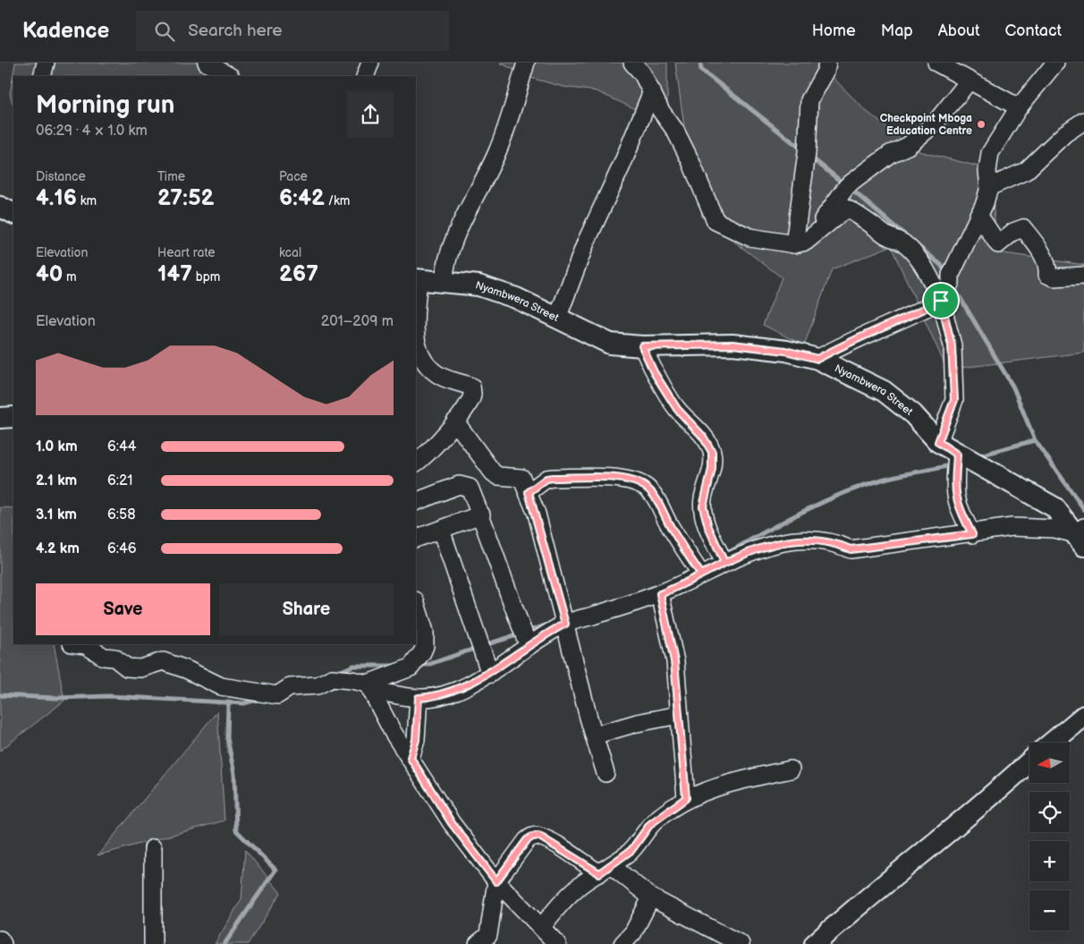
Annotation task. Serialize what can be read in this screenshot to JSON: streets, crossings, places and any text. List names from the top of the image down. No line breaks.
{"streets":{"street":["Nyambwera Street"]},"places":["Checkpoint Mboga Education Centre"],"north":"left","page":{"header":"Kadence","search":"Search here","nav":["Home","Map","About","Contact"],"heading":["Morning run","06:29 · 4 × 1.0 km"],"stats":[["Distance","4.16 km"],["Time","27:52"],["Pace","6:42 /km"],["Elevation","40 m"],["Heart rate","147 bpm"],["kcal","267"]],"chart":["Elevation","201–209 m"],"list":[{"name":"1.0 km","note":"6:44"},{"name":"2.1 km","note":"6:21"},{"name":"3.1 km","note":"6:58"},{"name":"4.2 km","note":"6:46"}],"buttons":["Save","Share"],"map_buttons":["+","−"]}}
